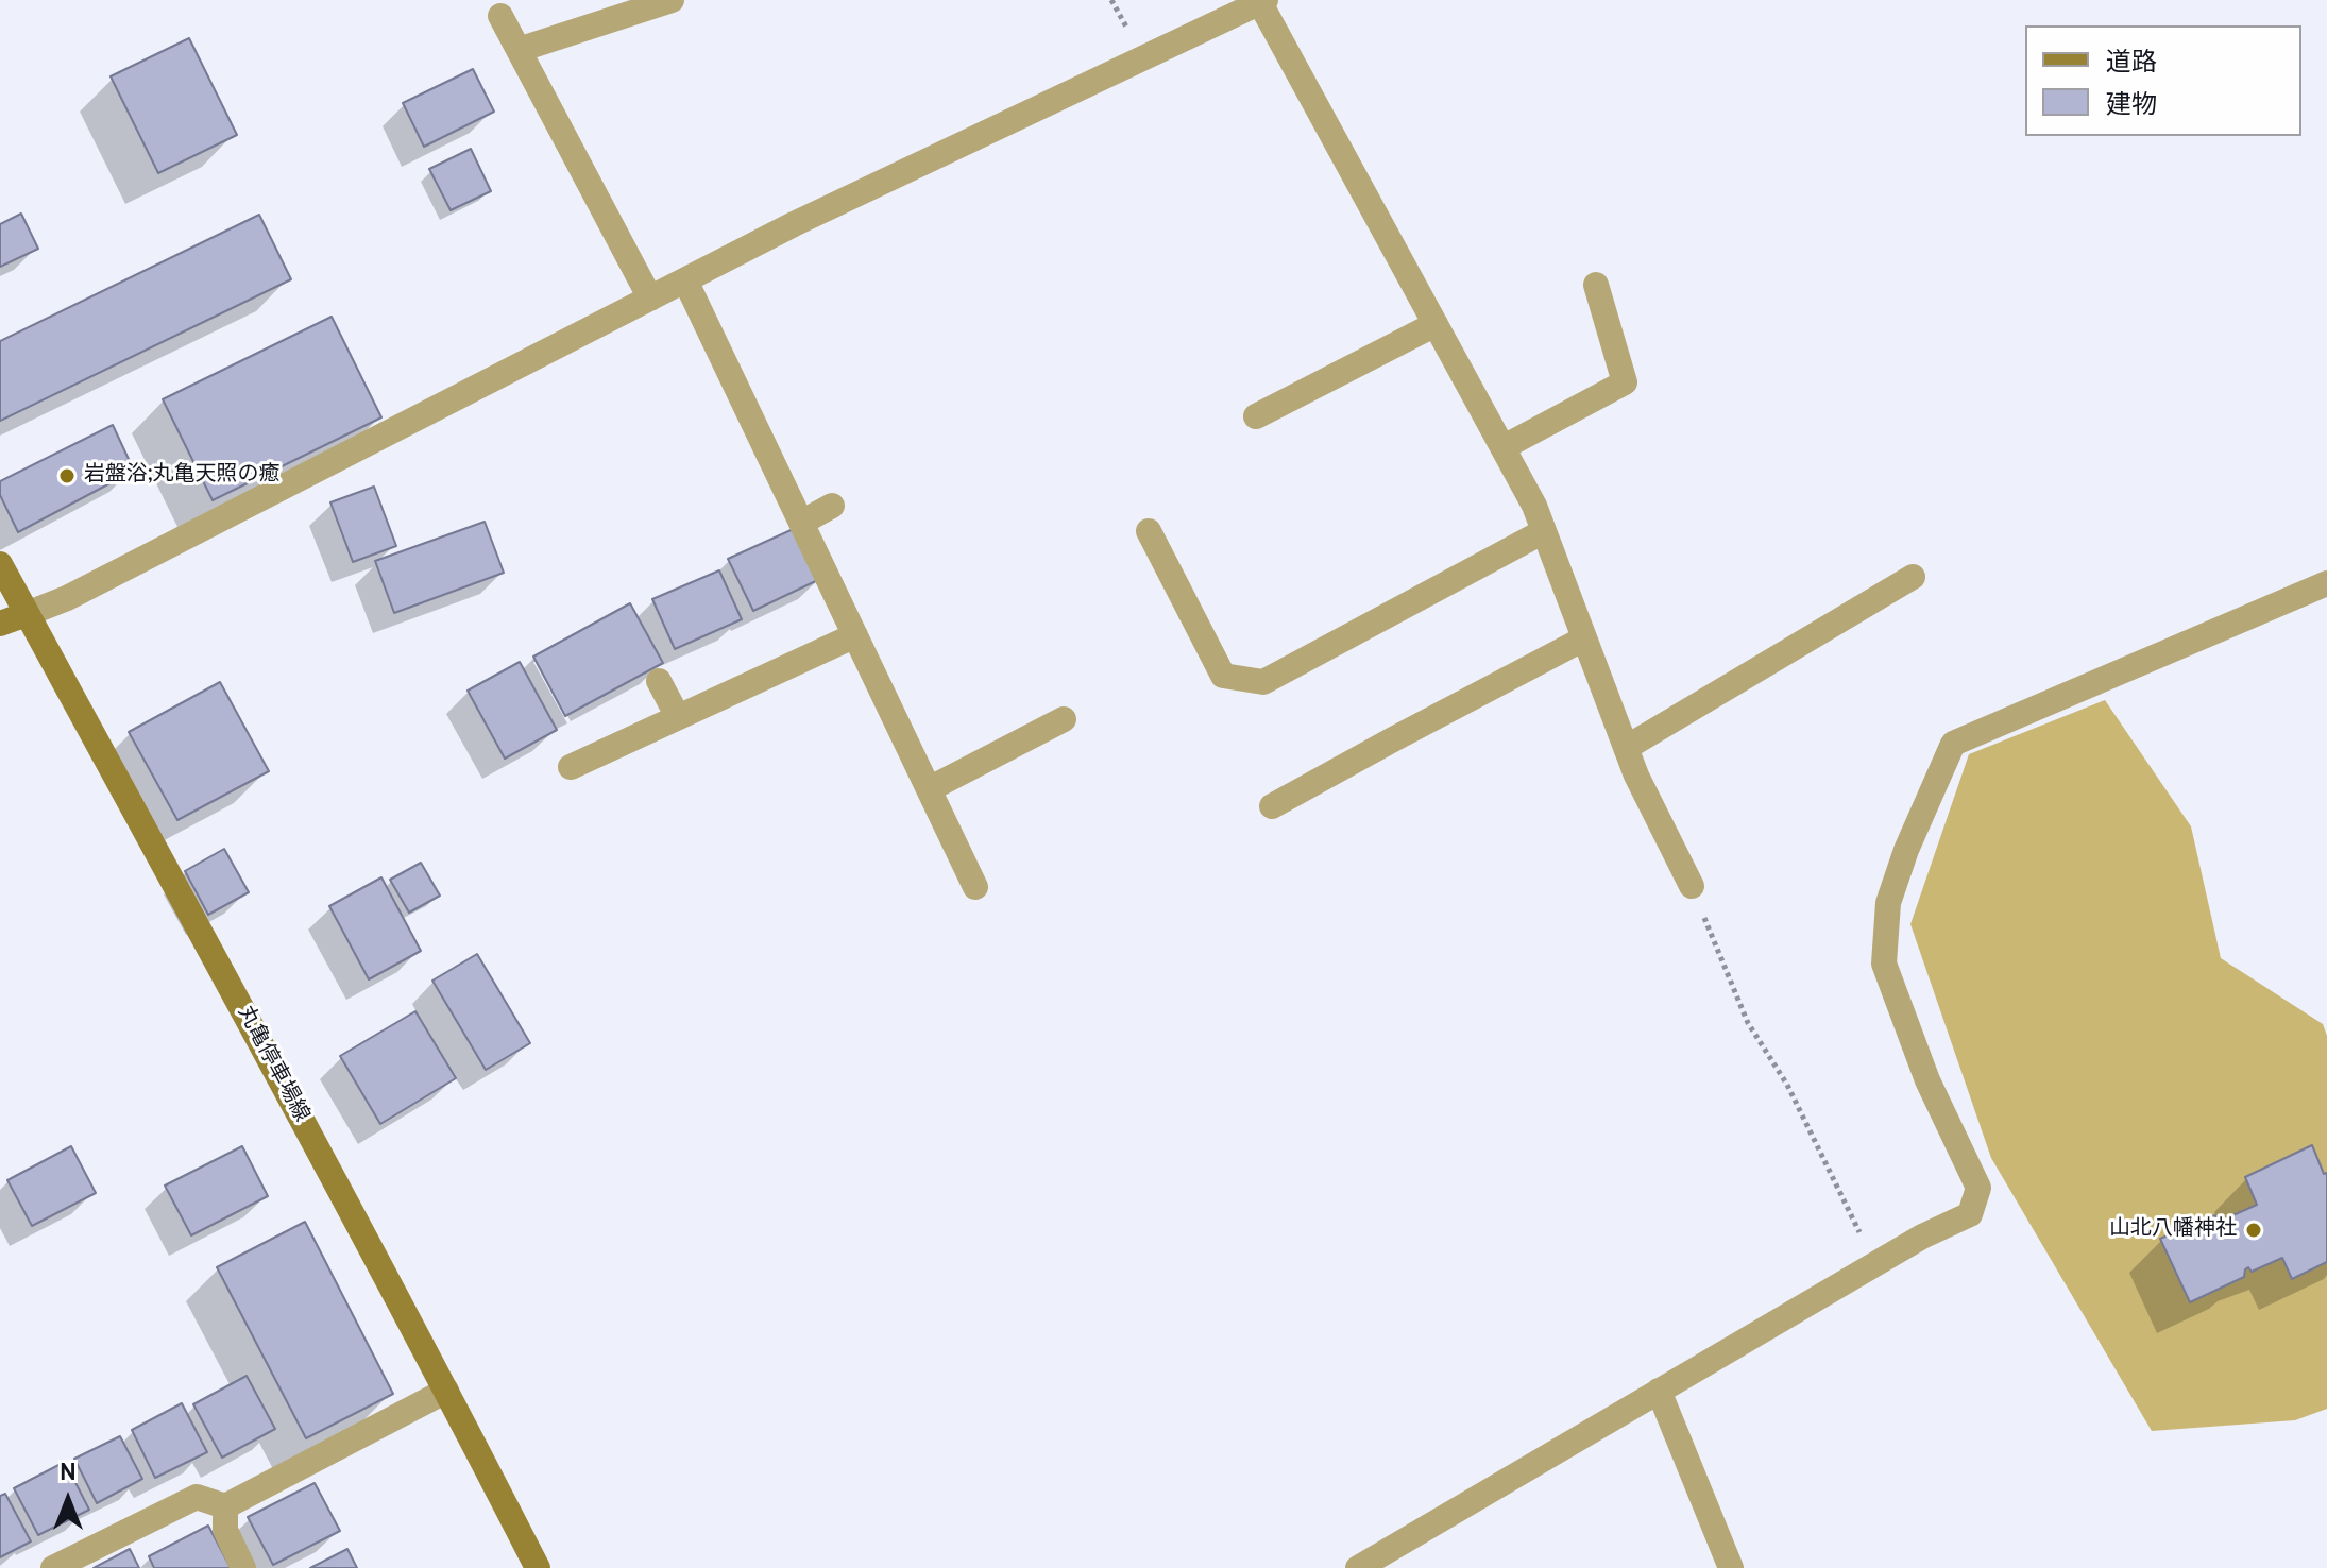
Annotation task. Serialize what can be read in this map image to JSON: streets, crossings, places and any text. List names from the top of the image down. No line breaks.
{"streets":{"main road":["丸亀停車場線"]},"places":["岩盤浴;丸亀天照の癒","山北八幡神社"],"legend":["道路","建物"],"north":"top"}
